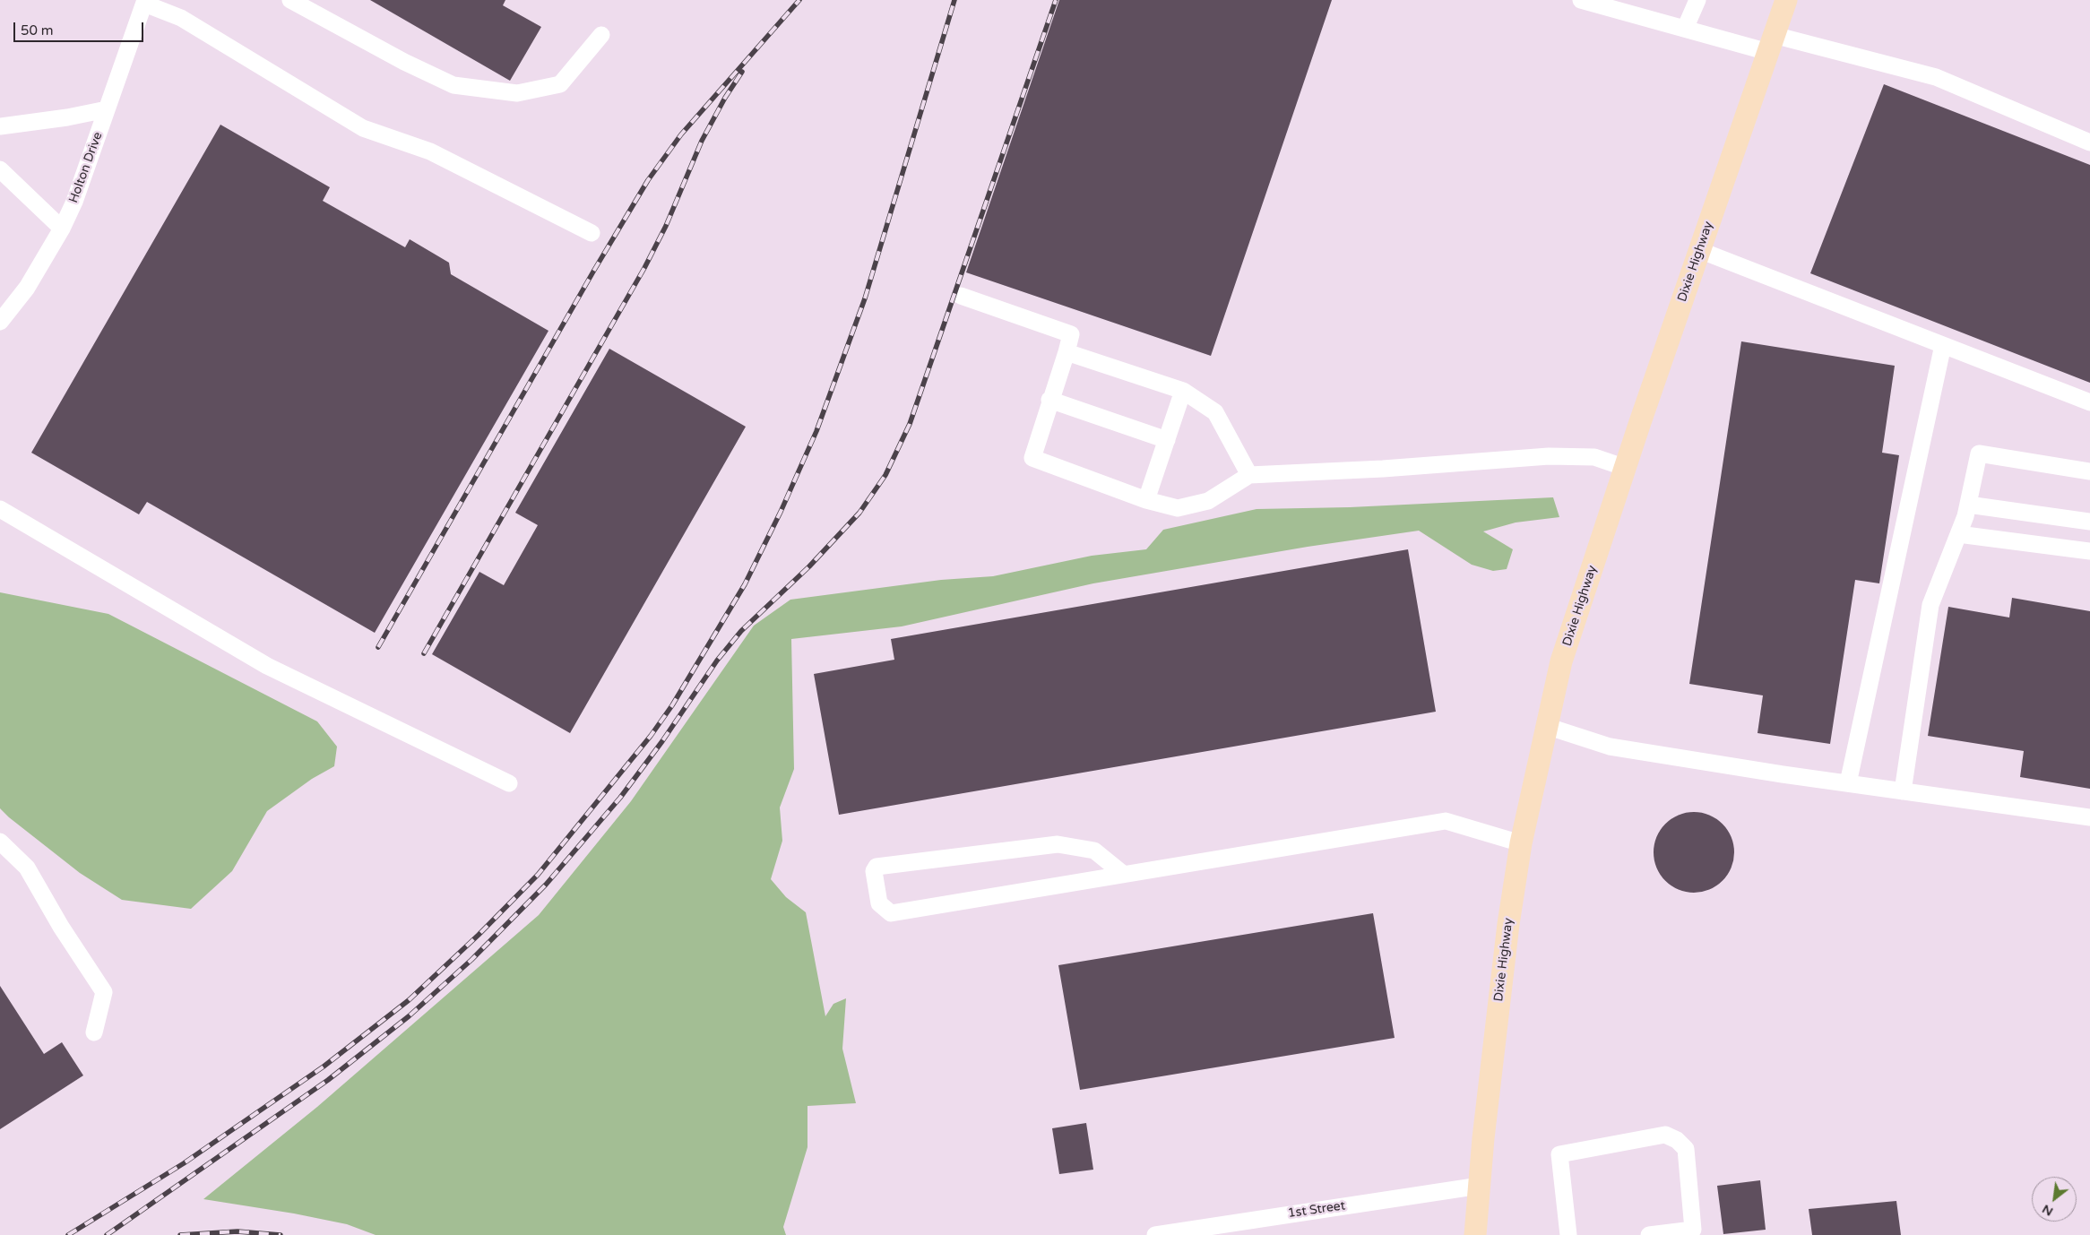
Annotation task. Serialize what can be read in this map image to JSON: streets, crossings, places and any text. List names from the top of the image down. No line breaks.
{"streets":{"main road":["Dixie Highway"],"street":["Holton Drive","1st Street"]},"crossings":[["Dixie Highway","1st Street"]],"scale_bar":"50 m","north":"bottom left"}
